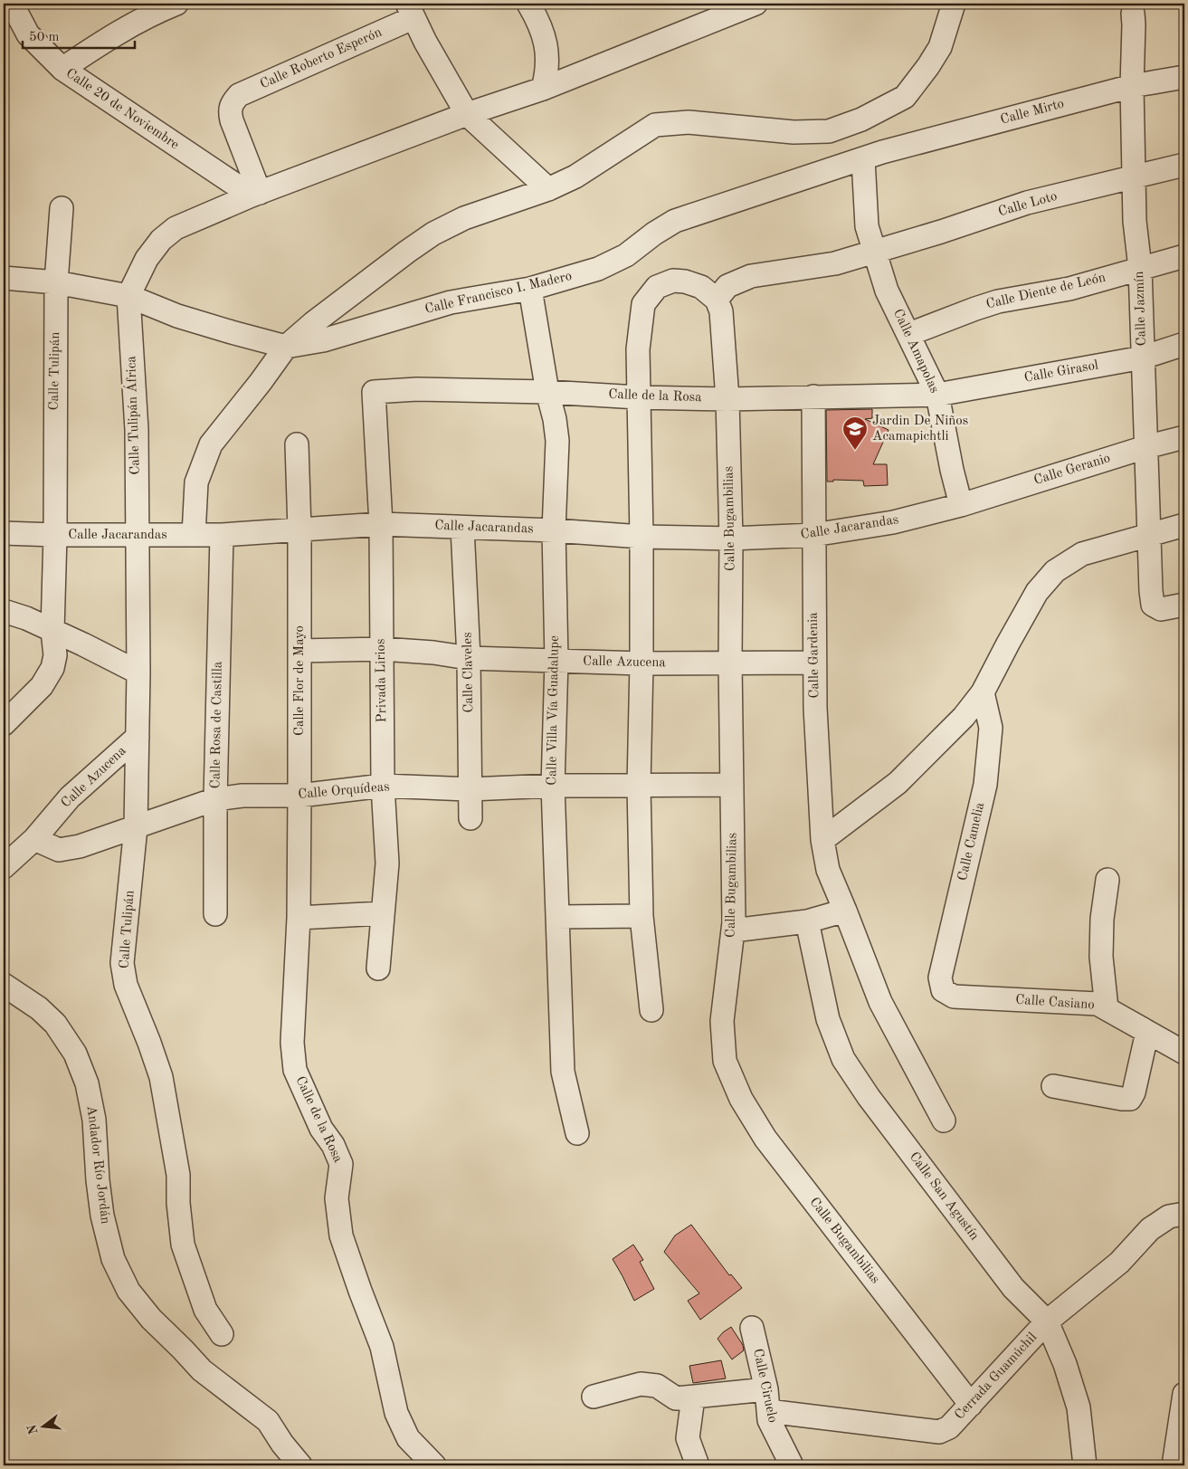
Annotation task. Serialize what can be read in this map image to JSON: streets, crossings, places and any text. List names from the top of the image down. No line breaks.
{"streets":{"street":["Calle Roberto Esperón","Calle 20 de Noviembre","Calle Mirto","Calle Loto","Calle Diente de León","Calle Francisco I. Madero","Calle Jazmín","Calle Amapolas","Calle Tulipán","Calle Girasol","Calle de la Rosa","Calle Tulipán África","Calle Geranio","Calle Bugambilias","Calle Jacarandas","Calle Gardenia","Calle Azucena","Calle Claveles","Calle Flor de Mayo","Privada Lirios","Calle Villa Vía Guadalupe","Calle Rosa de Castilla","Calle Orquídeas","Calle Camelia","Calle Casiano","Andador Río Jordán","Calle San Agustín","Cerrada Guamúchil","Calle Ciruelo"]},"crossings":[["Calle Roberto Esperón","Calle 20 de Noviembre"],["Calle Mirto","Calle Francisco I. Madero"],["Calle Mirto","Calle Jazmín"],["Calle Mirto","Calle Amapolas"],["Calle Loto","Calle Jazmín"],["Calle Loto","Calle Amapolas"],["Calle Diente de León","Calle Jazmín"],["Calle Diente de León","Calle Amapolas"],["Calle Francisco I. Madero","Calle Amapolas"],["Calle Francisco I. Madero","Calle Tulipán"],["Calle Francisco I. Madero","Calle Tulipán África"],["Calle Francisco I. Madero","Calle Villa Vía Guadalupe"],["Calle Jazmín","Calle Girasol"],["Calle Jazmín","Calle Geranio"],["Calle Amapolas","Calle Girasol"],["Calle Amapolas","Calle de la Rosa"],["Calle Amapolas","Calle Geranio"],["Calle Amapolas","Calle Jacarandas"],["Calle Tulipán","Calle Tulipán África"],["Calle Tulipán","Calle Jacarandas"],["Calle Tulipán","Calle Azucena"],["Calle Tulipán","Calle Orquídeas"],["Calle Girasol","Calle de la Rosa"],["Calle de la Rosa","Calle Bugambilias"],["Calle de la Rosa","Calle Gardenia"],["Calle de la Rosa","Calle Flor de Mayo"],["Calle de la Rosa","Privada Lirios"],["Calle de la Rosa","Calle Villa Vía Guadalupe"],["Calle Tulipán África","Calle Jacarandas"],["Calle Geranio","Calle Jacarandas"],["Calle Bugambilias","Calle Jacarandas"],["Calle Bugambilias","Calle Azucena"],["Calle Bugambilias","Calle Orquídeas"],["Calle Bugambilias","Cerrada Guamúchil"],["Calle Jacarandas","Calle Gardenia"],["Calle Jacarandas","Calle Claveles"],["Calle Jacarandas","Calle Flor de Mayo"],["Calle Jacarandas","Privada Lirios"],["Calle Jacarandas","Calle Villa Vía Guadalupe"],["Calle Jacarandas","Calle Rosa de Castilla"],["Calle Gardenia","Calle Azucena"],["Calle Azucena","Calle Claveles"],["Calle Azucena","Calle Flor de Mayo"],["Calle Azucena","Privada Lirios"],["Calle Azucena","Calle Villa Vía Guadalupe"],["Calle Azucena","Calle Orquídeas"],["Calle Claveles","Calle Orquídeas"],["Calle Flor de Mayo","Calle Orquídeas"],["Privada Lirios","Calle Orquídeas"],["Calle Villa Vía Guadalupe","Calle Orquídeas"],["Calle Rosa de Castilla","Calle Orquídeas"],["Calle Camelia","Calle Casiano"],["Calle San Agustín","Cerrada Guamúchil"],["Cerrada Guamúchil","Calle Ciruelo"]],"places":{"school or university":["Jardin De Niños Acamapichtli"]},"scale_bar":"50 m","north":"left"}
